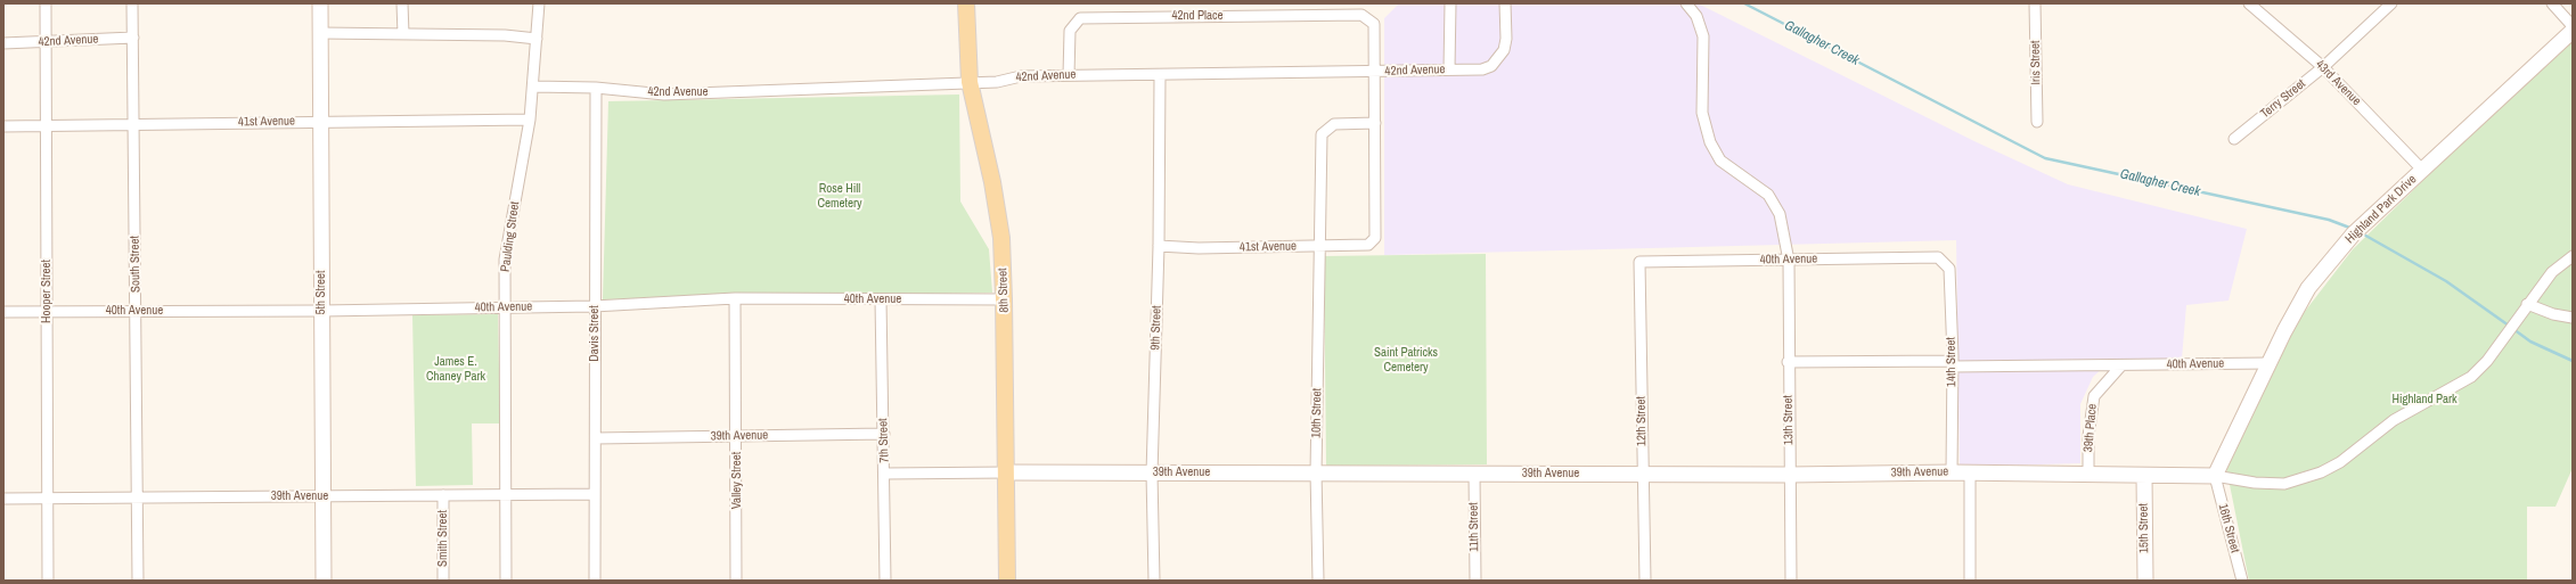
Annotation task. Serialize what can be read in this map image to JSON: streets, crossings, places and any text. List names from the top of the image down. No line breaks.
{"streets":{"main road":["8th Street"],"street":["42nd Place","42nd Avenue","Iris Street","43rd Avenue","Terry Street","41st Avenue","Highland Park Drive","Paulding Street","40th Avenue","South Street","Hooper Street","5th Street","9th Street","Davis Street","14th Street","10th Street","13th Street","12th Street","39th Place","39th Avenue","7th Street","Valley Street","11th Street","15th Street","16th Street","Smith Street"]},"crossings":[["42nd Place","42nd Avenue"],["42nd Avenue","Paulding Street"],["42nd Avenue","South Street"],["42nd Avenue","8th Street"],["42nd Avenue","Hooper Street"],["42nd Avenue","9th Street"],["42nd Avenue","Davis Street"],["43rd Avenue","Terry Street"],["43rd Avenue","Highland Park Drive"],["41st Avenue","Paulding Street"],["41st Avenue","South Street"],["41st Avenue","Hooper Street"],["41st Avenue","5th Street"],["41st Avenue","9th Street"],["41st Avenue","10th Street"],["Highland Park Drive","40th Avenue"],["Highland Park Drive","39th Avenue"],["Highland Park Drive","16th Street"],["Paulding Street","40th Avenue"],["Paulding Street","39th Avenue"],["40th Avenue","South Street"],["40th Avenue","8th Street"],["40th Avenue","Hooper Street"],["40th Avenue","5th Street"],["40th Avenue","Davis Street"],["40th Avenue","14th Street"],["40th Avenue","13th Street"],["40th Avenue","12th Street"],["40th Avenue","39th Place"],["40th Avenue","7th Street"],["40th Avenue","Valley Street"],["South Street","39th Avenue"],["8th Street","39th Avenue"],["Hooper Street","39th Avenue"],["5th Street","39th Avenue"],["9th Street","39th Avenue"],["Davis Street","39th Avenue"],["14th Street","39th Avenue"],["10th Street","39th Avenue"],["13th Street","39th Avenue"],["12th Street","39th Avenue"],["39th Place","39th Avenue"],["39th Avenue","7th Street"],["39th Avenue","Valley Street"],["39th Avenue","11th Street"],["39th Avenue","15th Street"],["39th Avenue","16th Street"],["39th Avenue","Smith Street"]],"water":["Gallagher Creek"],"parks":["Rose Hill Cemetery","Saint Patricks Cemetery","James E. Chaney Park","Highland Park"]}
